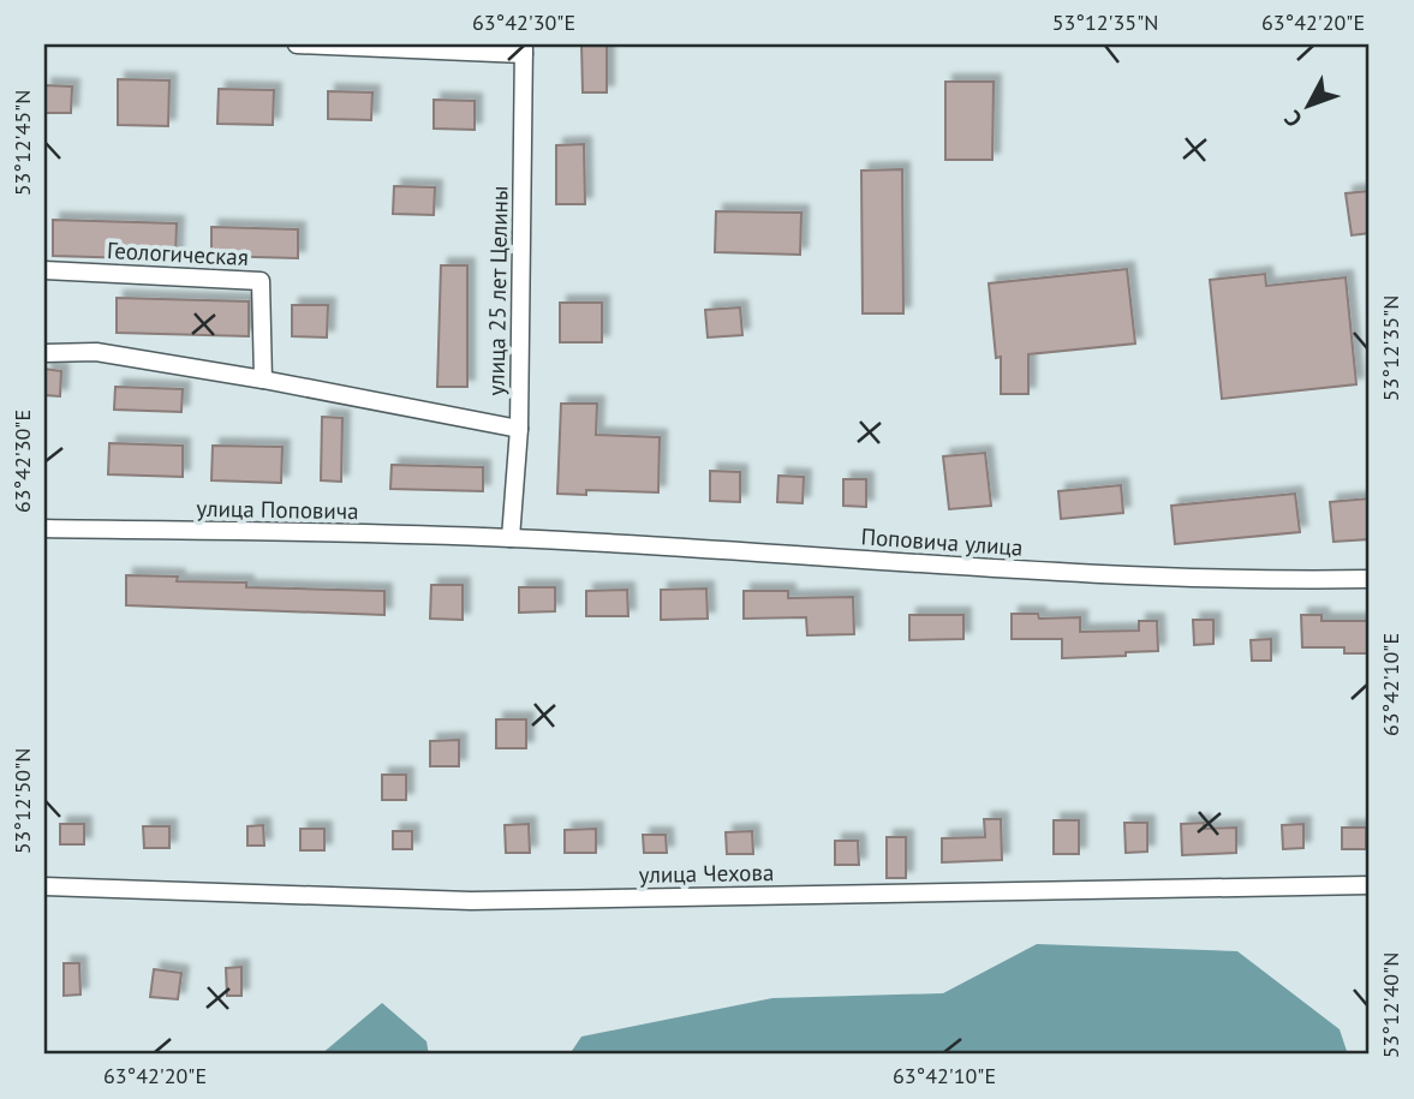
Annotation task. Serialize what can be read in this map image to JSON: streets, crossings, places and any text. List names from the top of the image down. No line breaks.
{"streets":{"street":["Геологическая","улица 25 лет Целины","улица Поповича","Поповича улица","улица Чехова"]},"crossings":[["улица 25 лет Целины","улица Поповича"],["улица 25 лет Целины","Поповича улица"],["улица Поповича","Поповича улица"]],"north":"bottom left","coordinates":["63°42'30\"E","53°12'35\"N","63°42'20\"E","53°12'45\"N","63°42'10\"E","53°12'50\"N","53°12'40\"N"]}
